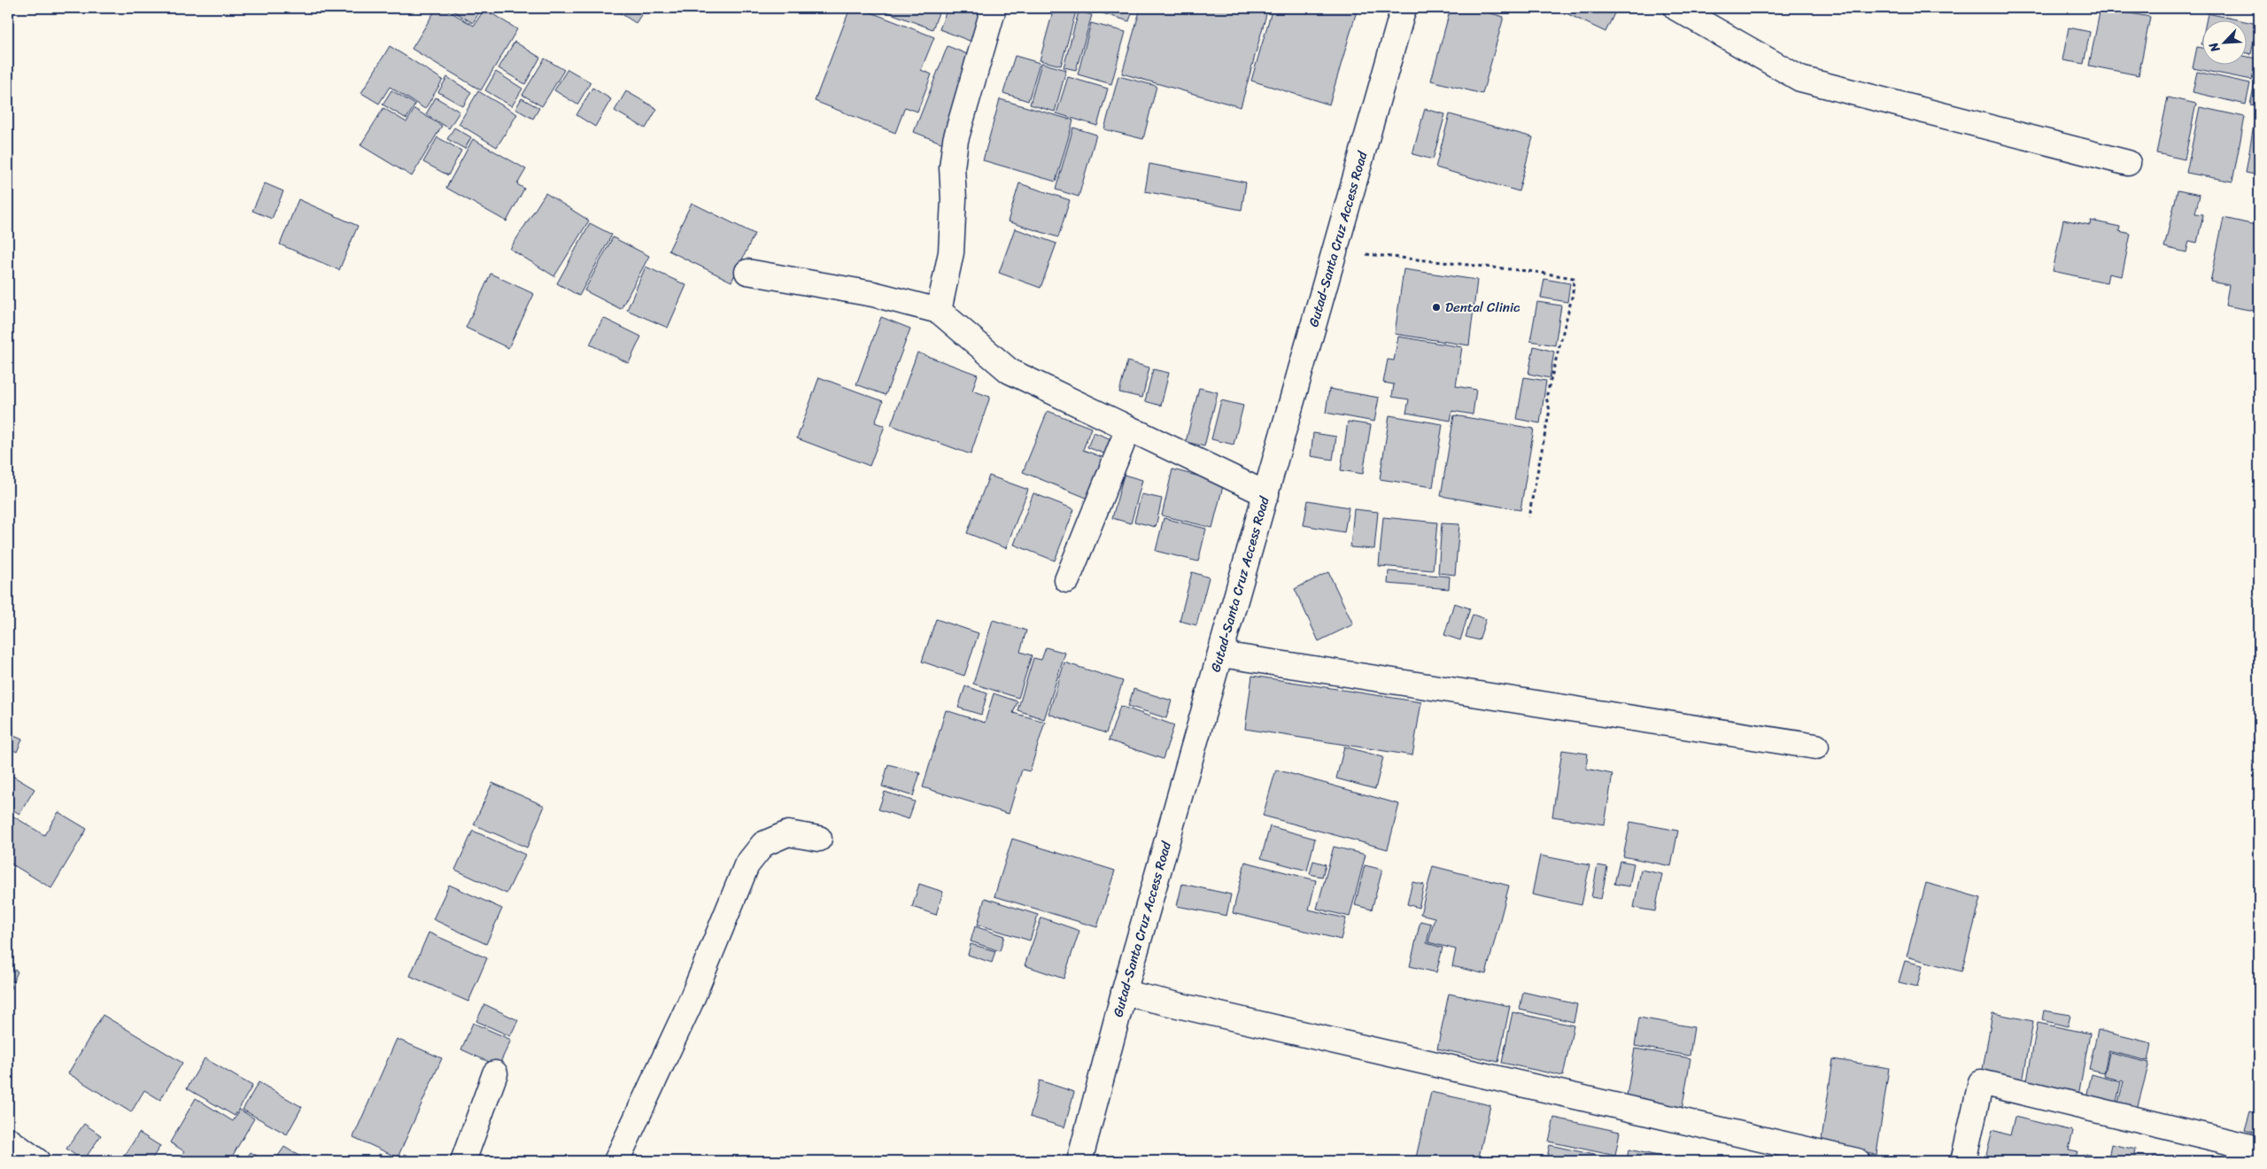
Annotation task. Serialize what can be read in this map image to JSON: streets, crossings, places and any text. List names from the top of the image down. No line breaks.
{"streets":{"street":["Gutad-Santa Cruz Access Road"]},"places":["Dental Clinic"],"north":"bottom left"}
